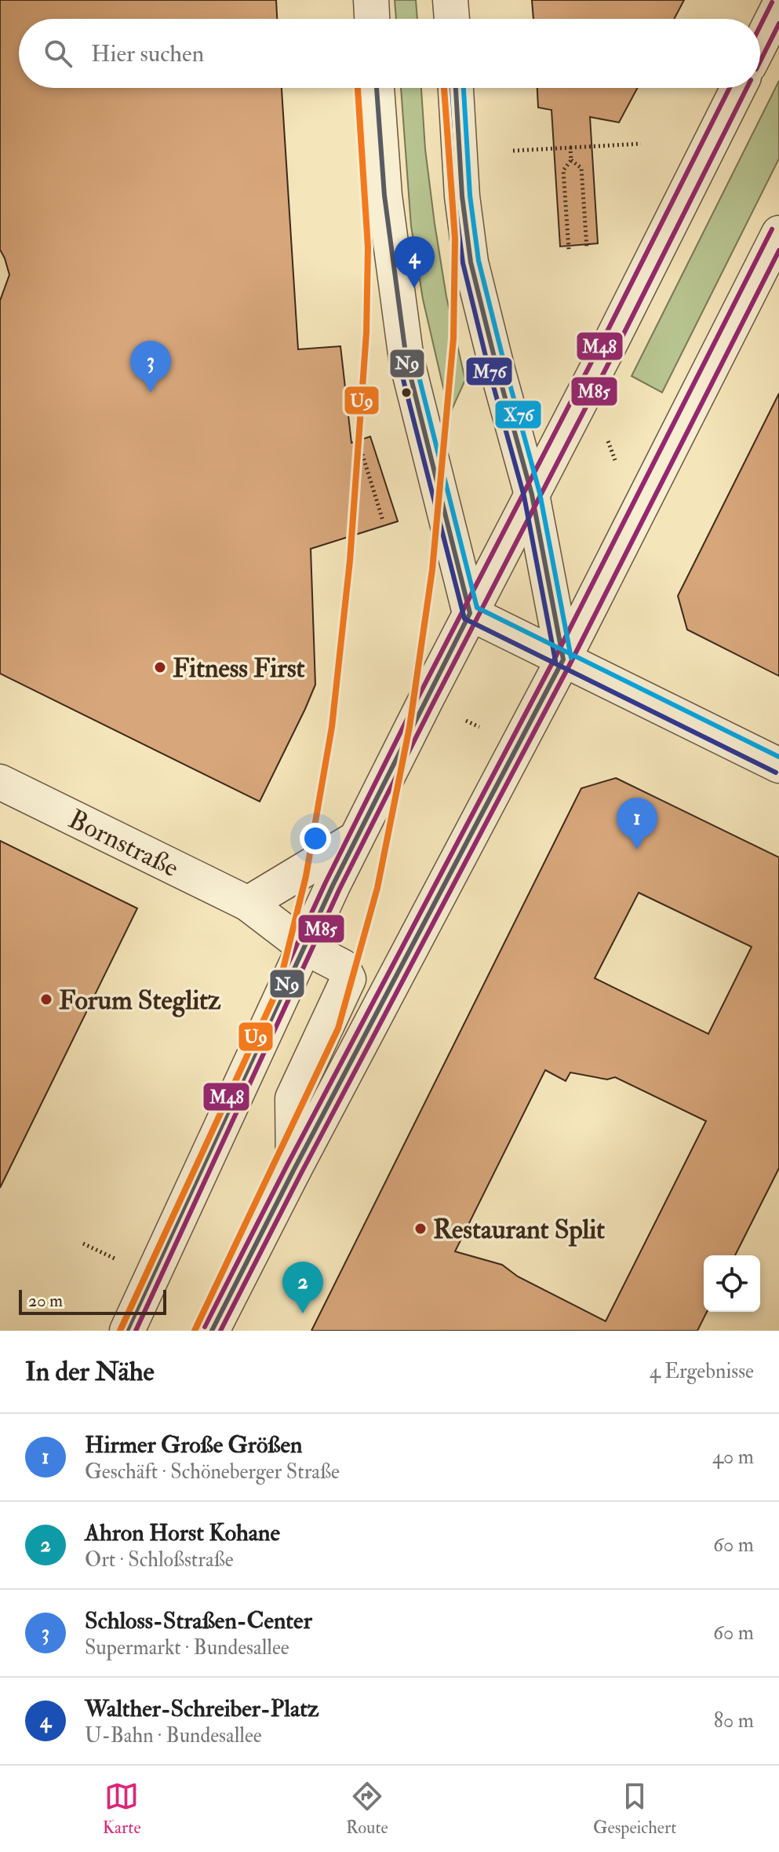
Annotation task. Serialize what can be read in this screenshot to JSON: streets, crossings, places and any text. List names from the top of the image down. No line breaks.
{"streets":{"street":["Bornstraße"]},"places":["Fitness First","Forum Steglitz","Restaurant Split"],"lines":["transit line M48","transit line M85","transit line U9","transit line N9","transit line M76","transit line X76"],"scale_bar":"20 m","page":{"search":"Hier suchen","pins":["4","3","1","2"],"scale":"20 m","heading":["In der Nähe","4 Ergebnisse"],"list":[{"mark":"1","name":"Hirmer Große Größen","note":"Geschäft · Schöneberger Straße","value":"40 m"},{"mark":"2","name":"Ahron Horst Kohane","note":"Ort · Schloßstraße","value":"60 m"},{"mark":"3","name":"Schloss-Straßen-Center","note":"Supermarkt · Bundesallee","value":"60 m"},{"mark":"4","name":"Walther-Schreiber-Platz","note":"U-Bahn · Bundesallee","value":"80 m"}],"nav":["Karte","Route","Gespeichert"]}}
